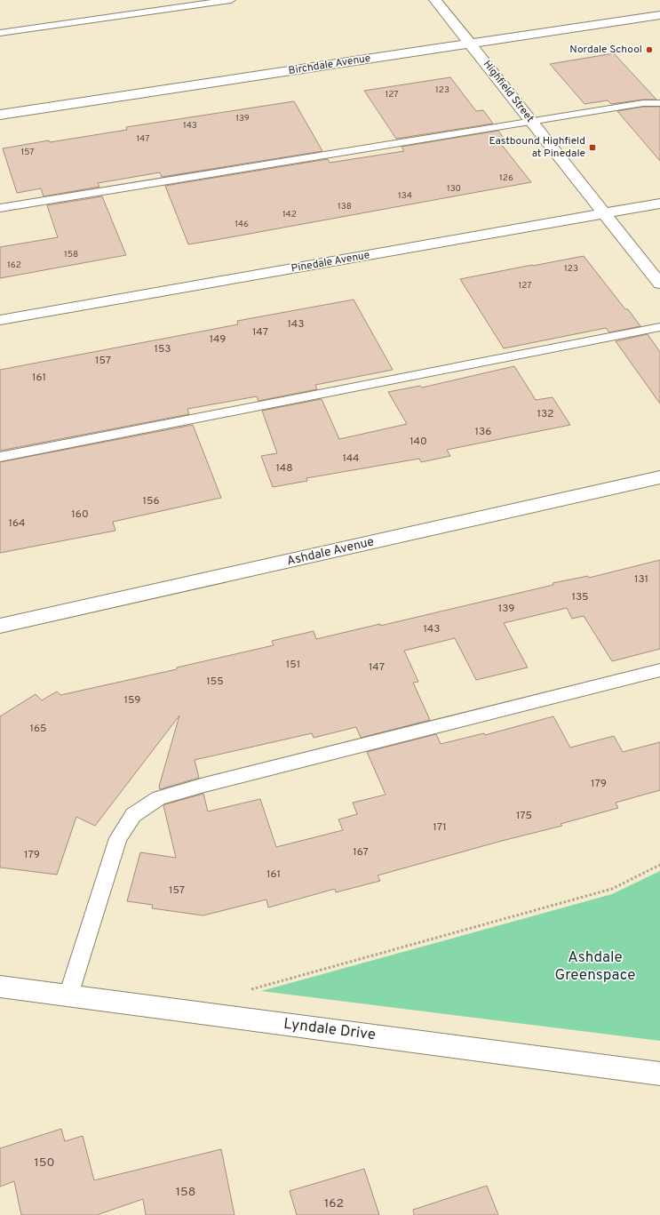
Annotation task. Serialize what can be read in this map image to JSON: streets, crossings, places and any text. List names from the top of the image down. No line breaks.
{"streets":{"street":["Birchdale Avenue","Highfield Street","Pinedale Avenue","Ashdale Avenue","Lyndale Drive"]},"crossings":[["Birchdale Avenue","Highfield Street"],["Highfield Street","Pinedale Avenue"]],"parks":["Ashdale Greenspace"],"places":{"other":["Nordale School"],"transit":["Eastbound Highfield at Pinedale"]},"house_numbers":["123","127","139","143","147","157","126","130","134","138","142","146","158","162","123","127","143","147","149","153","157","161","132","136","140","144","148","156","160","164","131","135","139","143","151","147","155","159","165","179","175","171","167","179","161","157","150","158","162"]}
